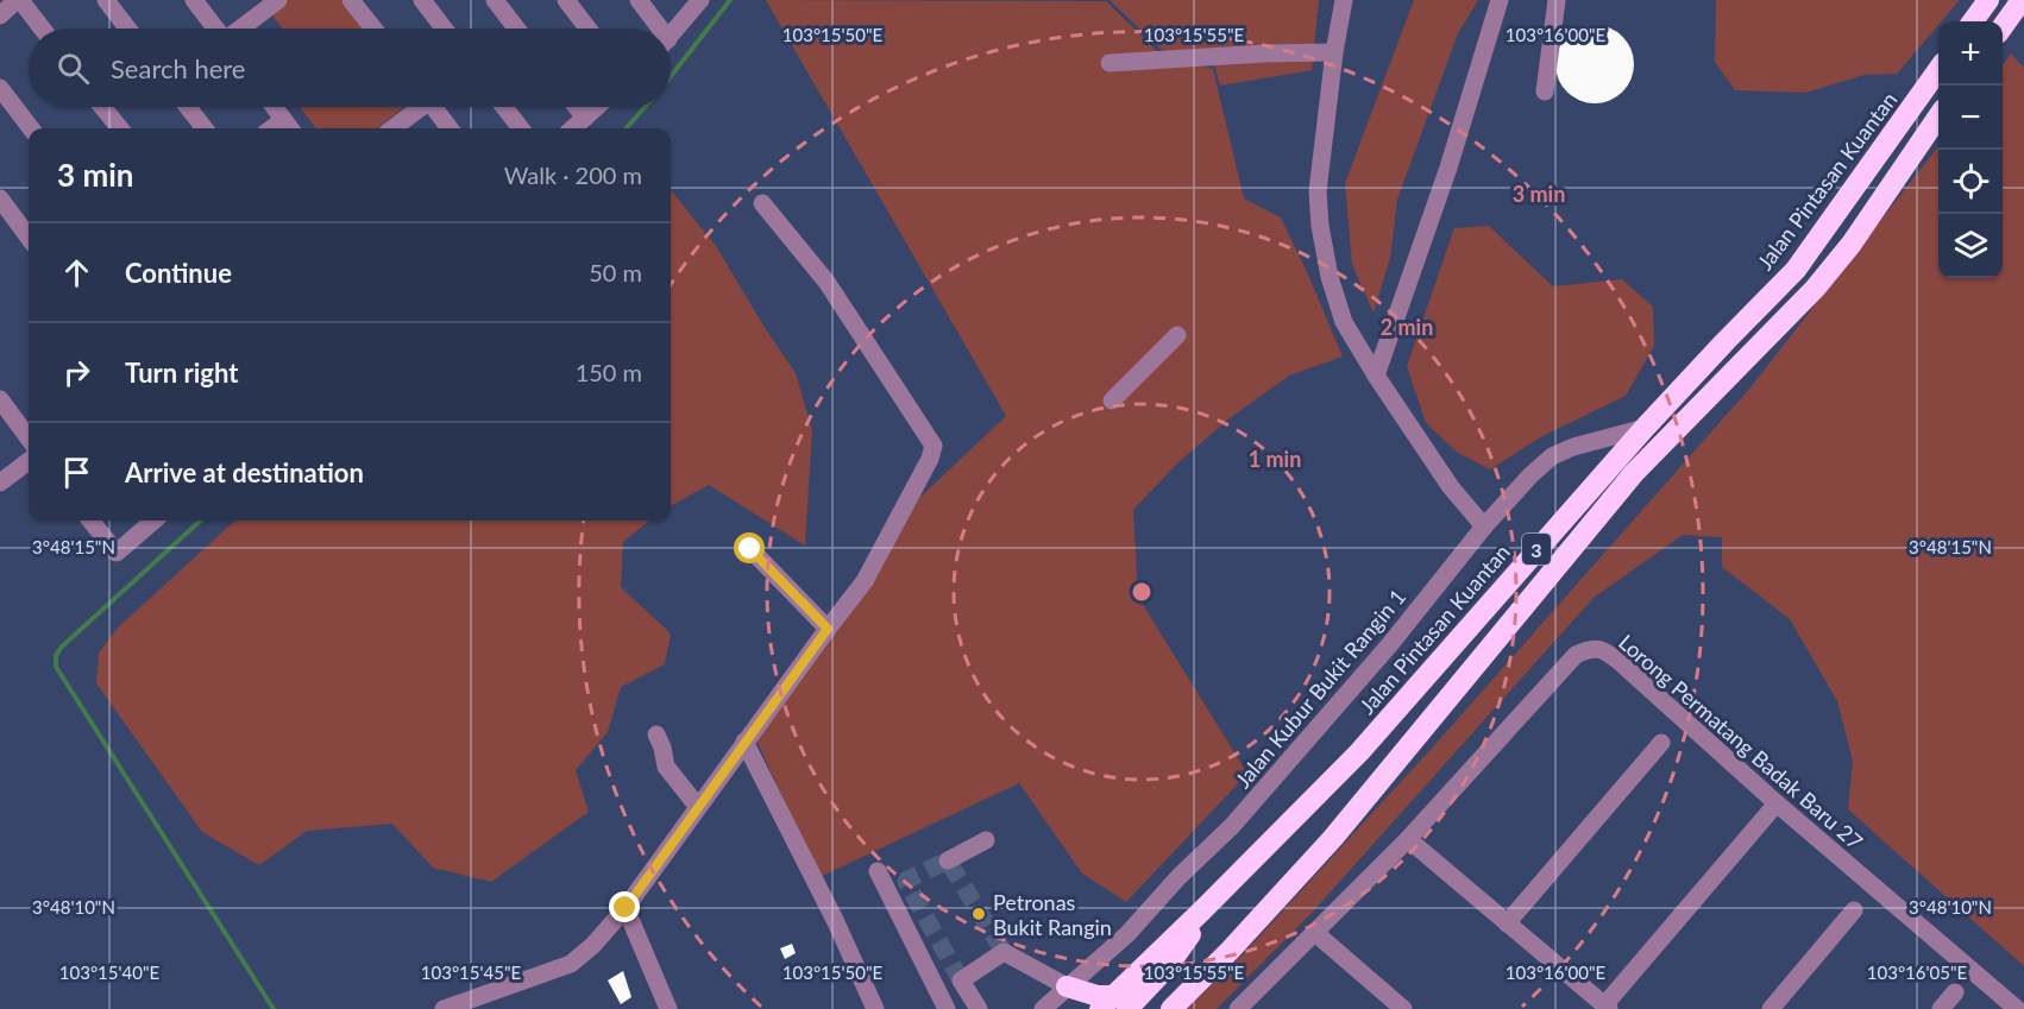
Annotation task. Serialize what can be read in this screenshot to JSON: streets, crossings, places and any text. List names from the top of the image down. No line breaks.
{"streets":{"highway":["Jalan Pintasan Kuantan","3"],"street":["Jalan Kubur Bukit Rangin 1","Lorong Permatang Badak Baru 27"]},"crossings":[["Jalan Pintasan Kuantan","Jalan Kubur Bukit Rangin 1"]],"places":["Petronas Bukit Rangin"],"page":{"map_buttons":["+","−"],"search":"Search here","heading":["3 min","Walk · 200 m"],"list":[["Continue","50 m"],["Turn right","150 m"],"Arrive at destination"]},"coordinates":["103°15'50\"E","103°15'55\"E","103°16'00\"E","3°48'15\"N","3°48'10\"N","103°15'40\"E","103°15'45\"E","103°16'05\"E"],"rings":["3 min","2 min","1 min"]}
